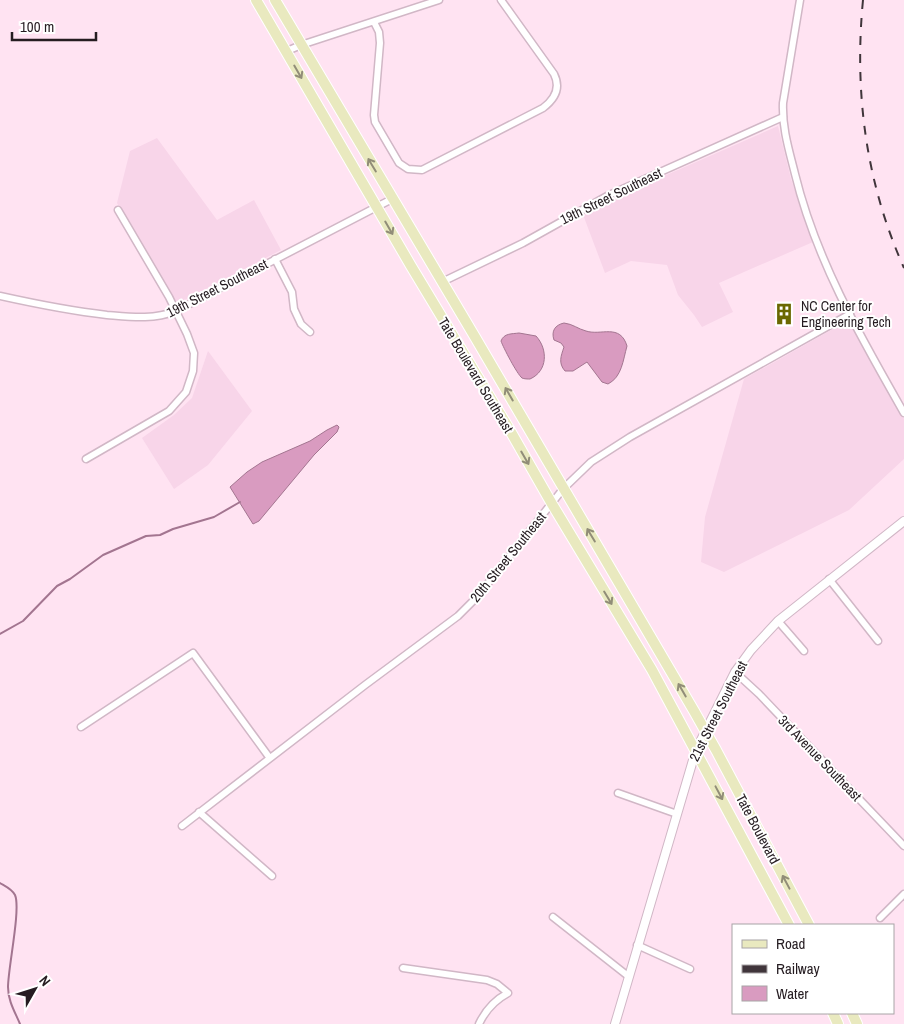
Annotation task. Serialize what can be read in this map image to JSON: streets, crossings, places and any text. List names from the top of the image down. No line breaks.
{"streets":{"main road":["Tate Boulevard Southeast","Tate Boulevard"],"street":["19th Street Southeast","20th Street Southeast","21st Street Southeast","3rd Avenue Southeast"]},"crossings":[["19th Street Southeast","Tate Boulevard Southeast"],["Tate Boulevard Southeast","20th Street Southeast"],["Tate Boulevard Southeast","21st Street Southeast"],["Tate Boulevard Southeast","Tate Boulevard"],["21st Street Southeast","3rd Avenue Southeast"],["21st Street Southeast","Tate Boulevard"]],"places":{"building":["NC Center for Engineering Tech"]},"legend":["Road","Railway","Water"],"scale_bar":"100 m","north":"top right"}
